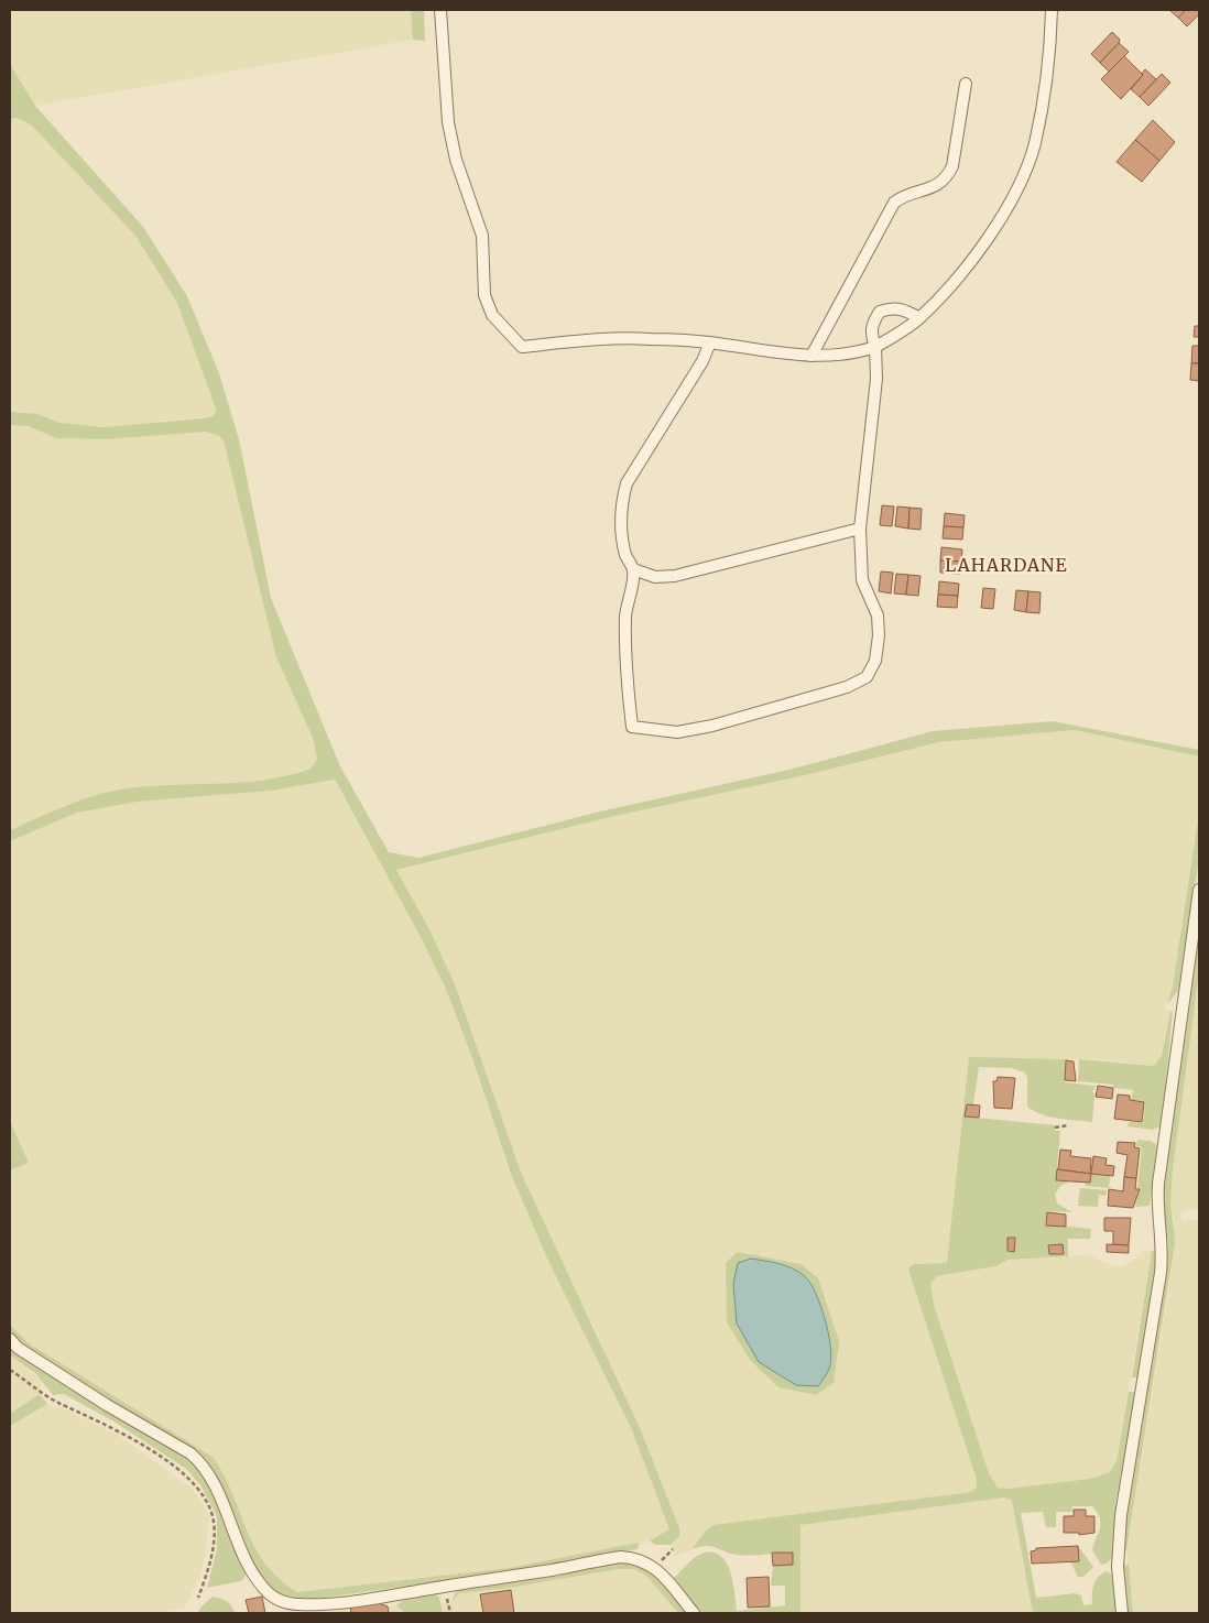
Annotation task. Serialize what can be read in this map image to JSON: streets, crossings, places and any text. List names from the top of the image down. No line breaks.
{"districts":["LAHARDANE"]}
